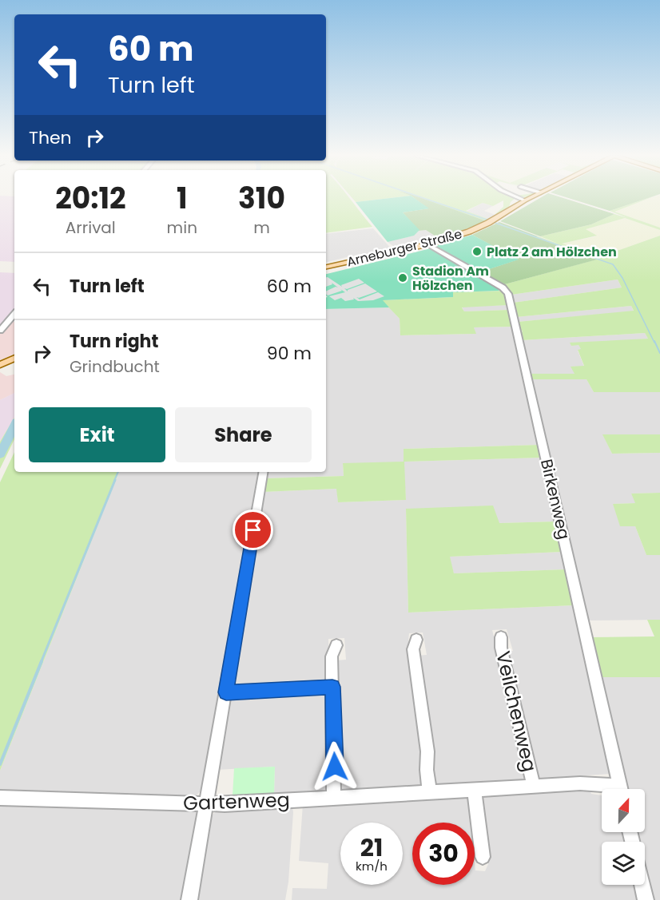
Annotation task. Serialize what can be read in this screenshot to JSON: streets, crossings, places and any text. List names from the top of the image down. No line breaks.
{"streets":{"main road":["Arneburger Straße"],"street":["Birkenweg","Veilchenweg","Gartenweg"]},"crossings":[["Arneburger Straße","Birkenweg"],["Veilchenweg","Gartenweg"]],"places":["Platz 2 am Hölzchen","Stadion Am Hölzchen"],"north":"top","page":{"turn":["60 m","Turn left"],"then":"Then","eta":["20:12","Arrival","1","min","310","m"],"list":[{"name":"Turn left","value":"60 m"},{"name":"Turn right","note":"Grindbucht","value":"90 m"}],"buttons":["Exit","Share"],"speed":"21 km/h","limit":"30"}}
